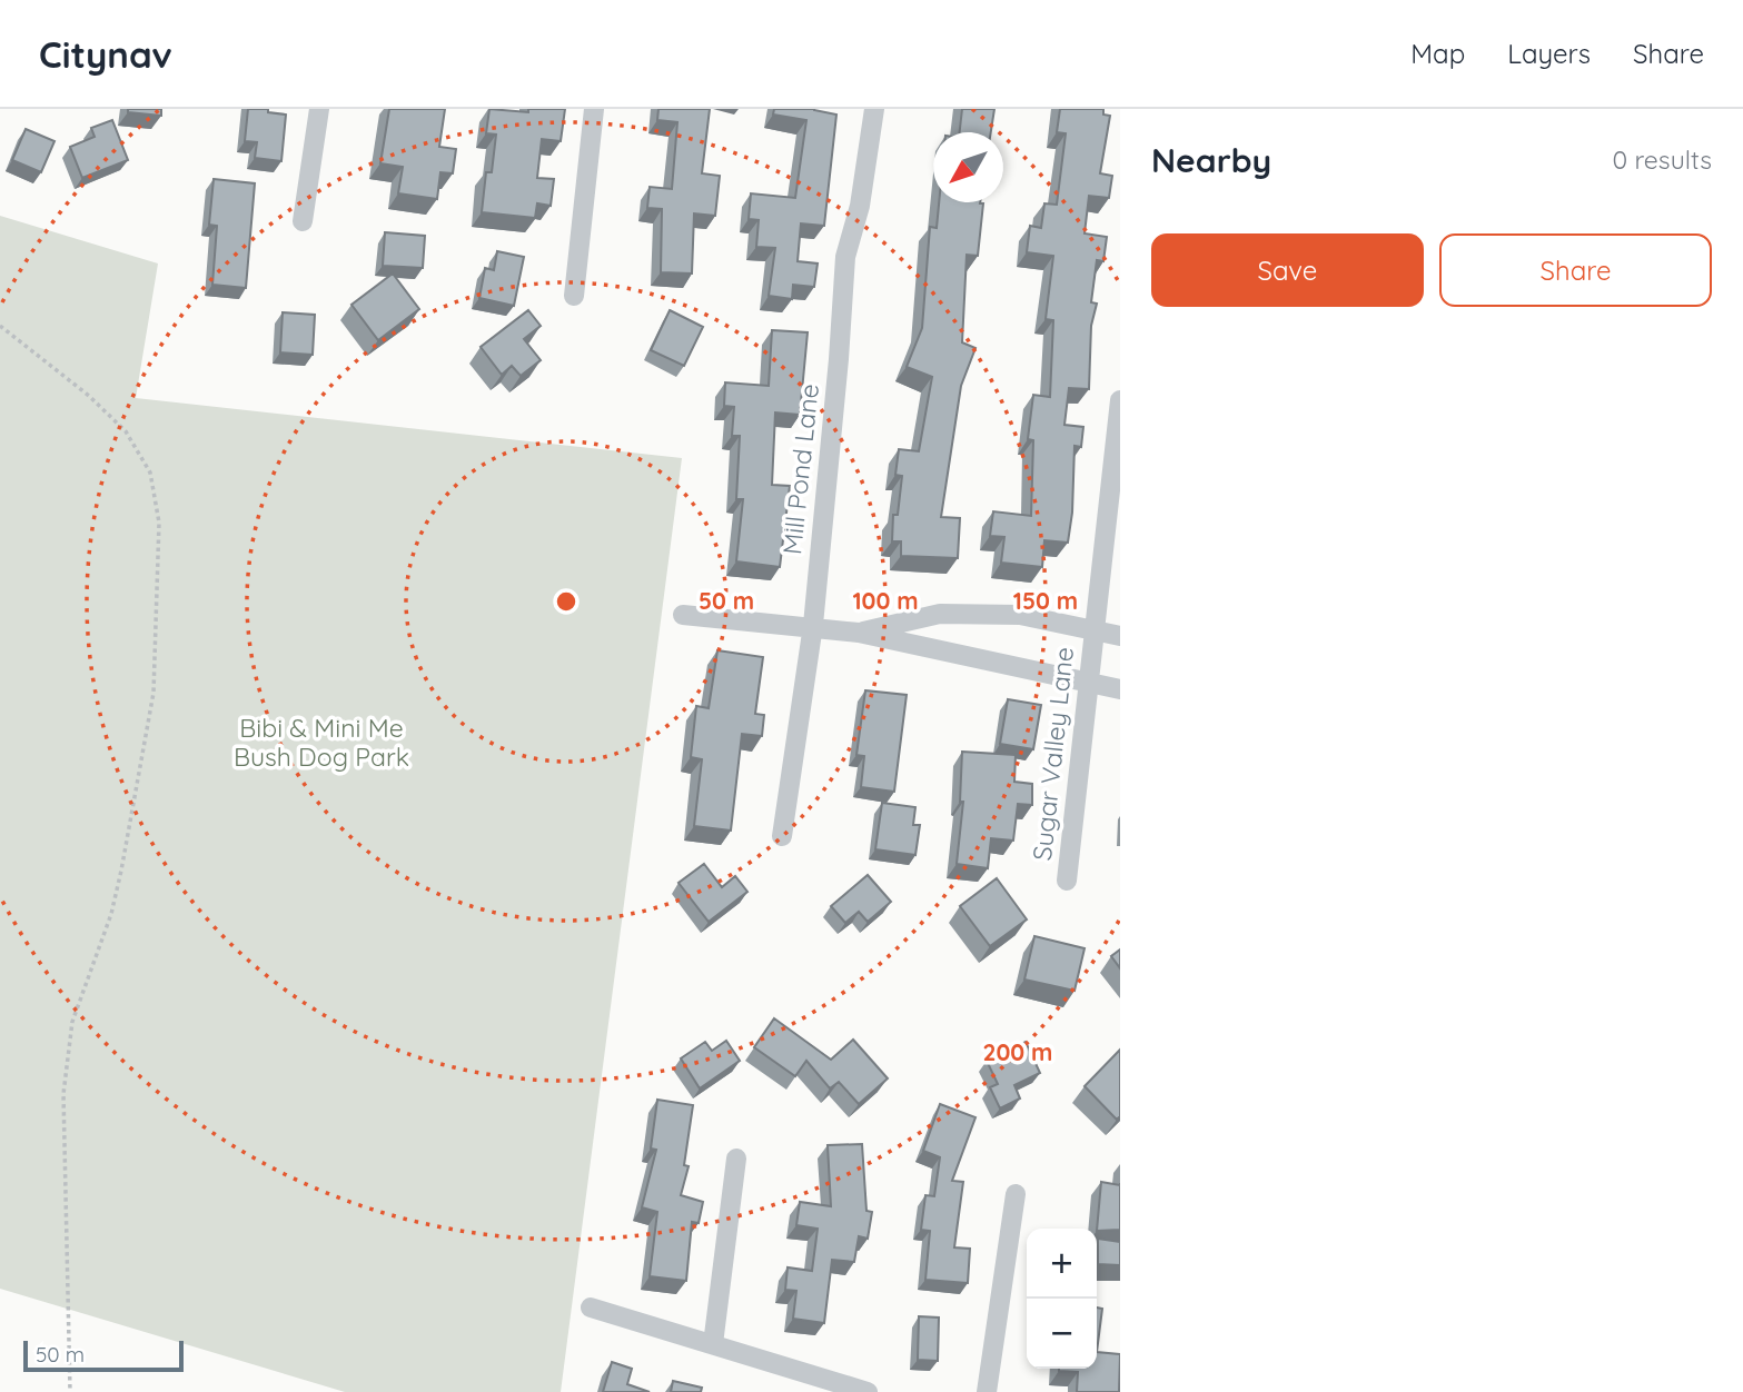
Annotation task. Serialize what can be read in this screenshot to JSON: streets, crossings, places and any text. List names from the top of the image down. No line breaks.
{"streets":{"street":["Mill Pond Lane","Sugar Valley Lane"]},"parks":["Bibi & Mini Me Bush Dog Park"],"scale_bar":"50 m","north":"bottom left","page":{"header":"Citynav","nav":["Map","Layers","Share"],"heading":["Nearby","0 results"],"buttons":["Save","Share"],"map_buttons":["+","−"],"scale":"50 m"},"rings":["50 m","100 m","150 m","200 m"]}
